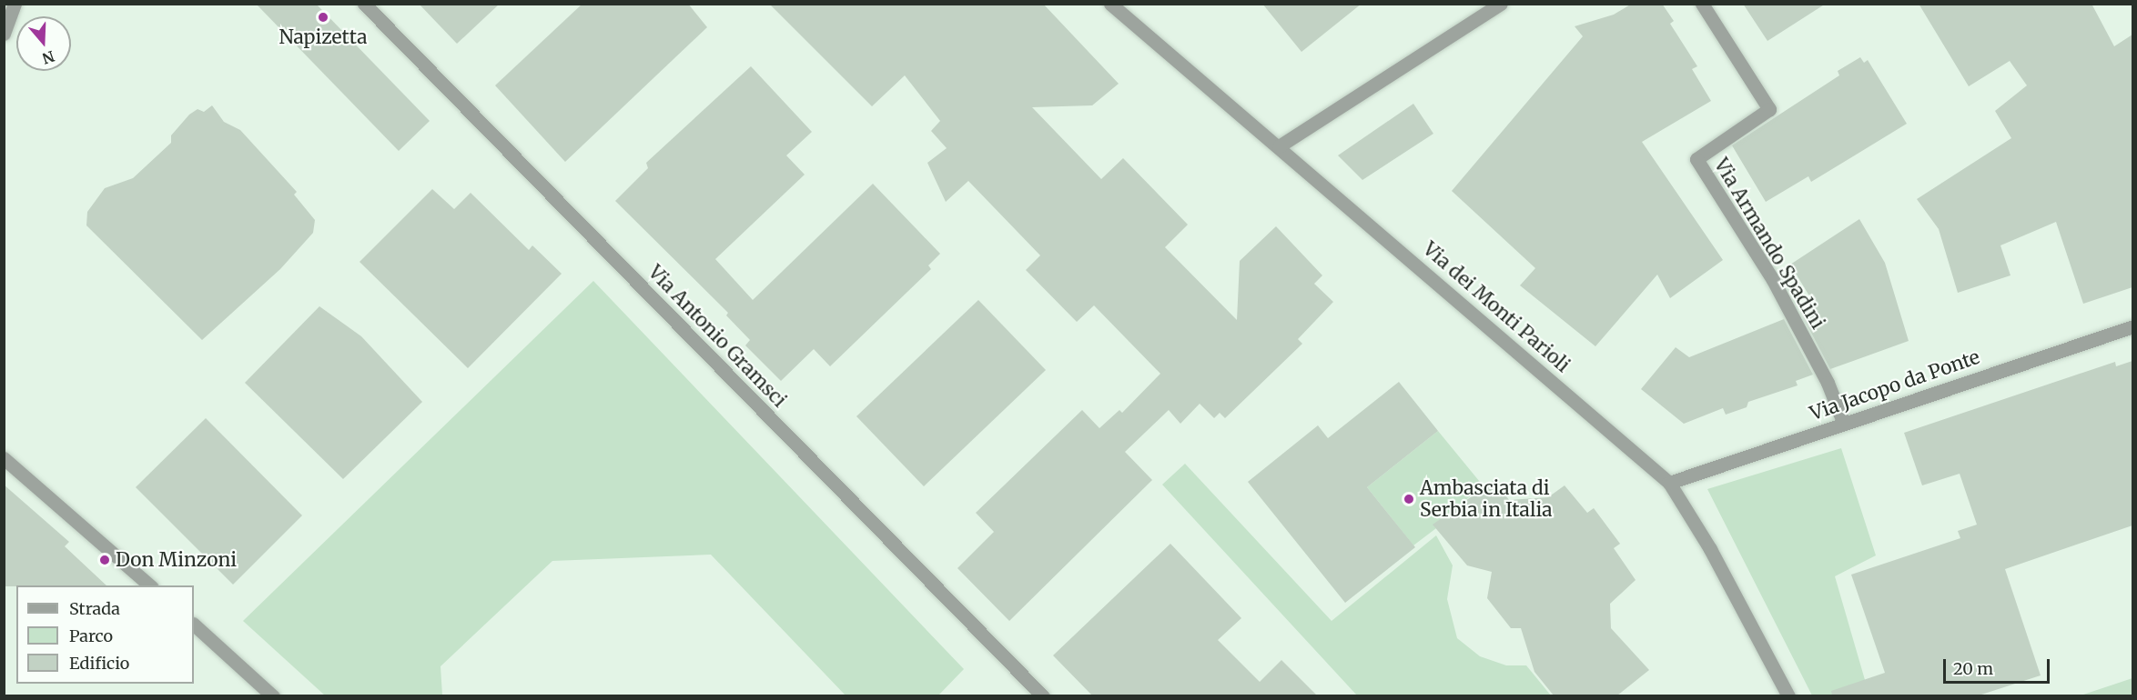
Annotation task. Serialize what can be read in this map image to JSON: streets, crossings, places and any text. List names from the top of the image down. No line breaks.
{"streets":{"street":["Via Armando Spadini","Via dei Monti Parioli","Via Antonio Gramsci","Via Jacopo da Ponte"]},"crossings":[["Via Armando Spadini","Via Jacopo da Ponte"],["Via dei Monti Parioli","Via Jacopo da Ponte"]],"places":["Napizetta","Ambasciata di Serbia in Italia","Don Minzoni"],"legend":["Strada","Parco","Edificio"],"scale_bar":"20 m","north":"bottom"}
